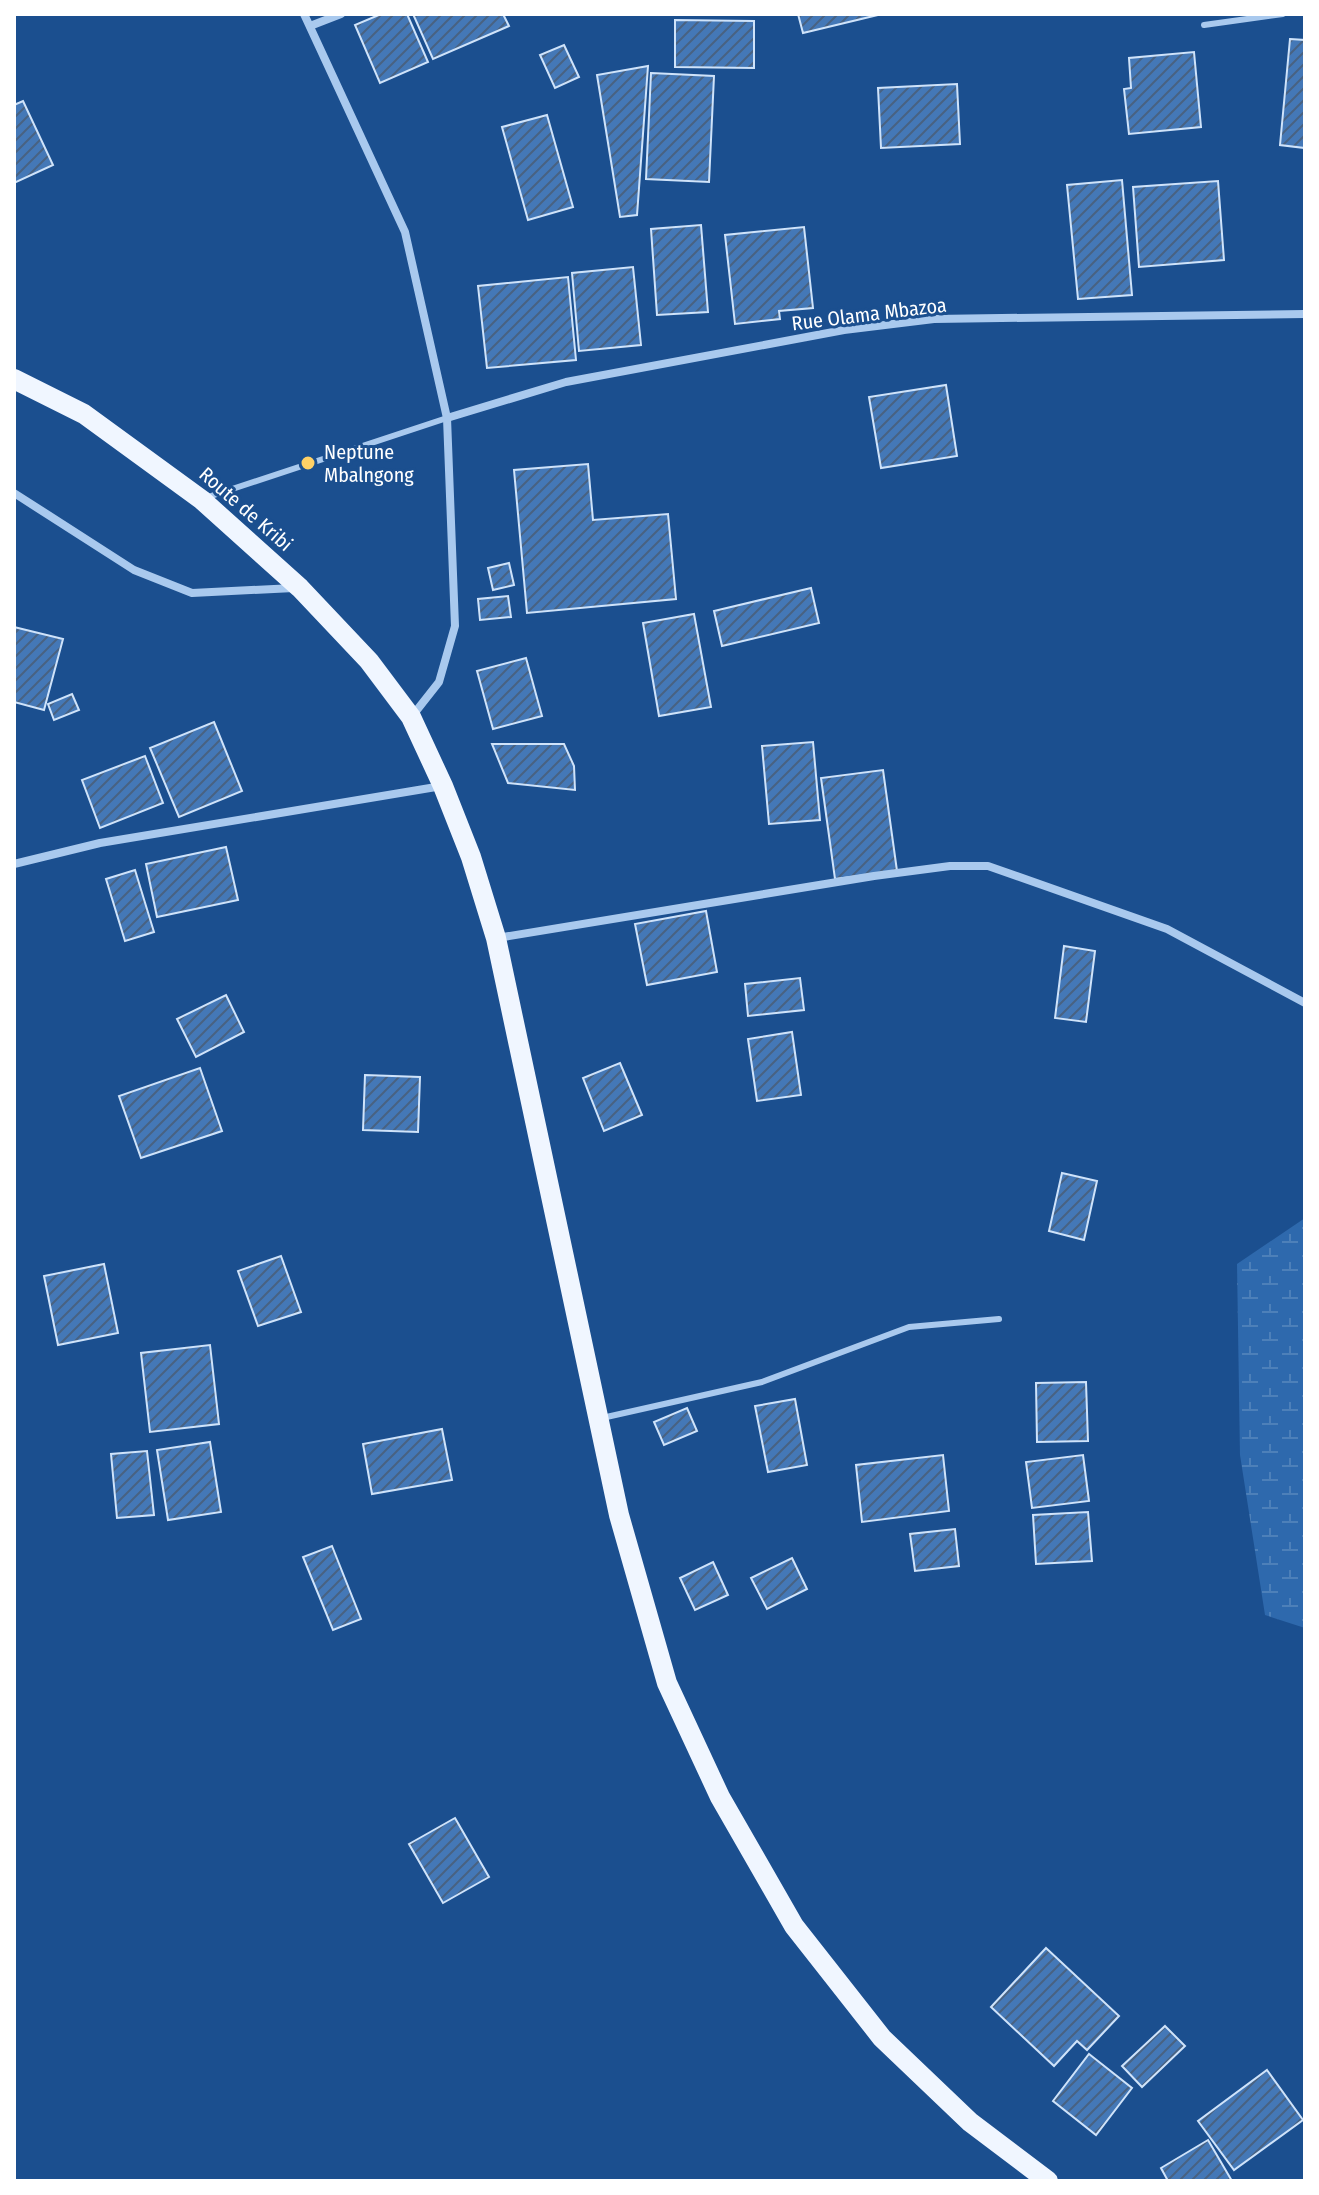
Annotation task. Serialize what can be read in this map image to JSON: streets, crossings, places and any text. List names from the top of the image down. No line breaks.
{"streets":{"main road":["Route de Kribi"],"street":["Rue Olama Mbazoa"]},"places":["Neptune Mbalngong"]}
